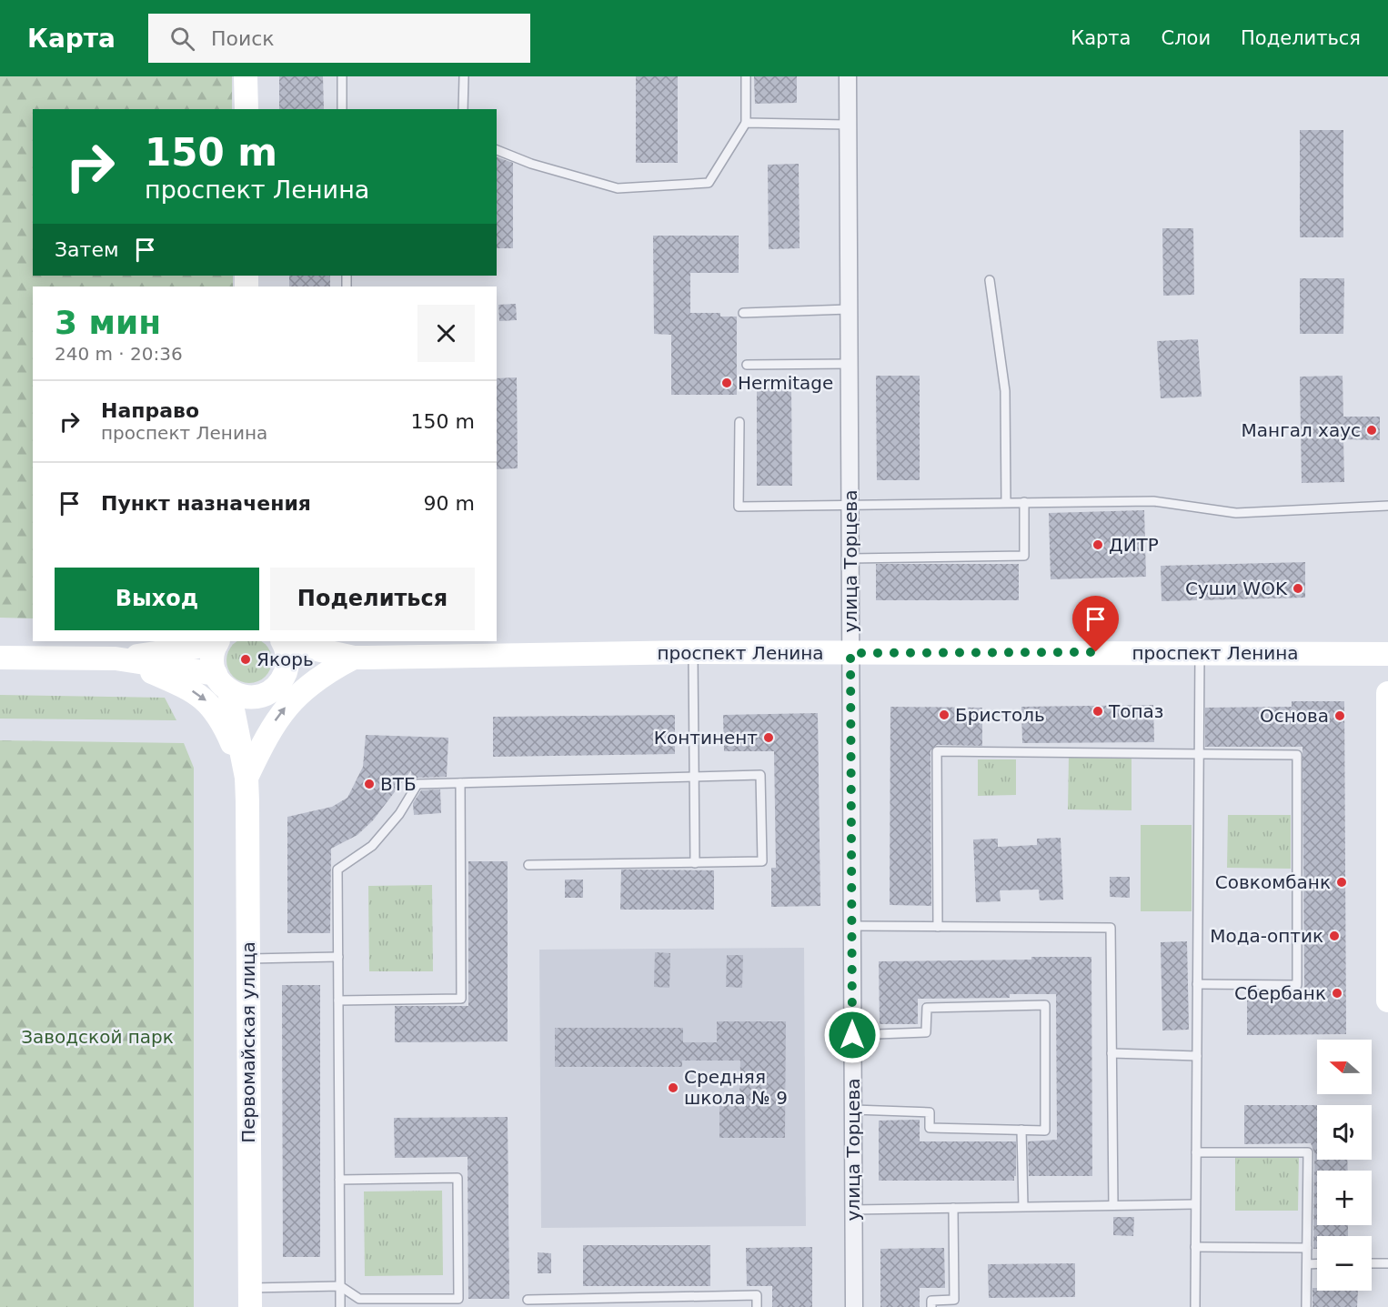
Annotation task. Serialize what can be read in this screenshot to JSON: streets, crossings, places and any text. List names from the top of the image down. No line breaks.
{"streets":{"main road":["проспект Ленина","Первомайская улица"],"street":["улица Торцева"]},"crossings":[["улица Торцева","проспект Ленина"]],"parks":["Заводской парк"],"places":["Hermitage","Мангал хаус","ДИТР","Суши WOK","Якорь","Топаз","Бристоль","Основа","Континент","ВТБ","Совкомбанк","Мода-оптик","Сбербанк","Средняя школа № 9"],"north":"left","page":{"header":"Карта","search":"Поиск","nav":["Карта","Слои","Поделиться"],"turn":["150 m","проспект Ленина"],"then":"Затем","heading":["3 мин","240 m · 20:36"],"list":[{"name":"Направо","note":"проспект Ленина","value":"150 m"},{"name":"Пункт назначения","value":"90 m"}],"buttons":["Выход","Поделиться"],"map_buttons":["+","−"]}}
